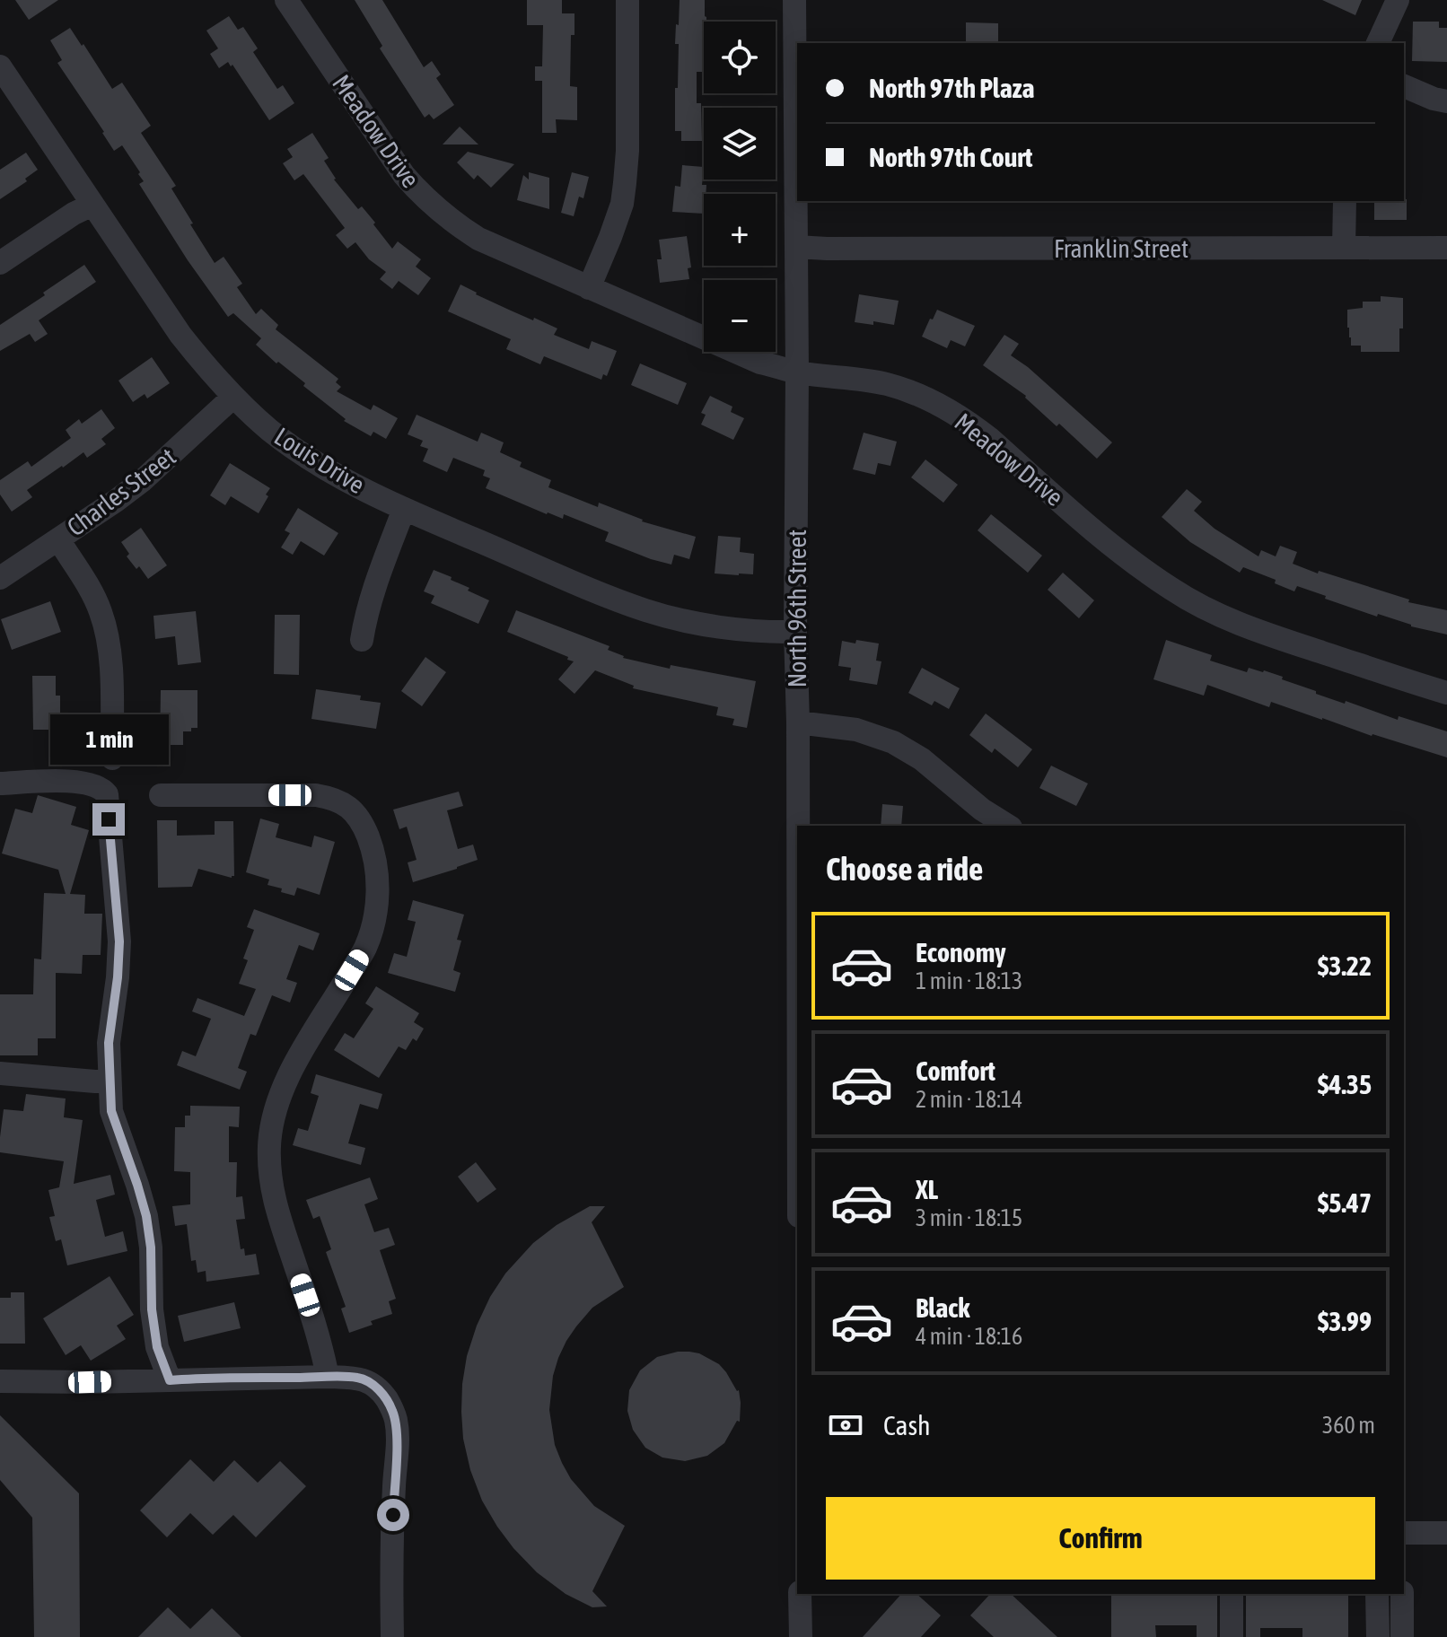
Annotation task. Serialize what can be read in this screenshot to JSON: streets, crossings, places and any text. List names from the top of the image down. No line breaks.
{"streets":{"street":["Meadow Drive","Franklin Street","Louis Drive","Charles Street","North 96th Street"]},"crossings":[["Meadow Drive","North 96th Street"],["Franklin Street","North 96th Street"],["Louis Drive","Charles Street"],["Louis Drive","North 96th Street"]],"page":{"map_buttons":["+","−"],"banner":["North 97th Plaza","North 97th Court"],"bubble":"1 min","heading":"Choose a ride","list":[{"name":"Economy","note":"1 min · 18:13","value":"$3.22"},{"name":"Comfort","note":"2 min · 18:14","value":"$4.35"},{"name":"XL","note":"3 min · 18:15","value":"$5.47"},{"name":"Black","note":"4 min · 18:16","value":"$3.99"}],"pay":["Cash","360 m"],"buttons":"Confirm"}}
